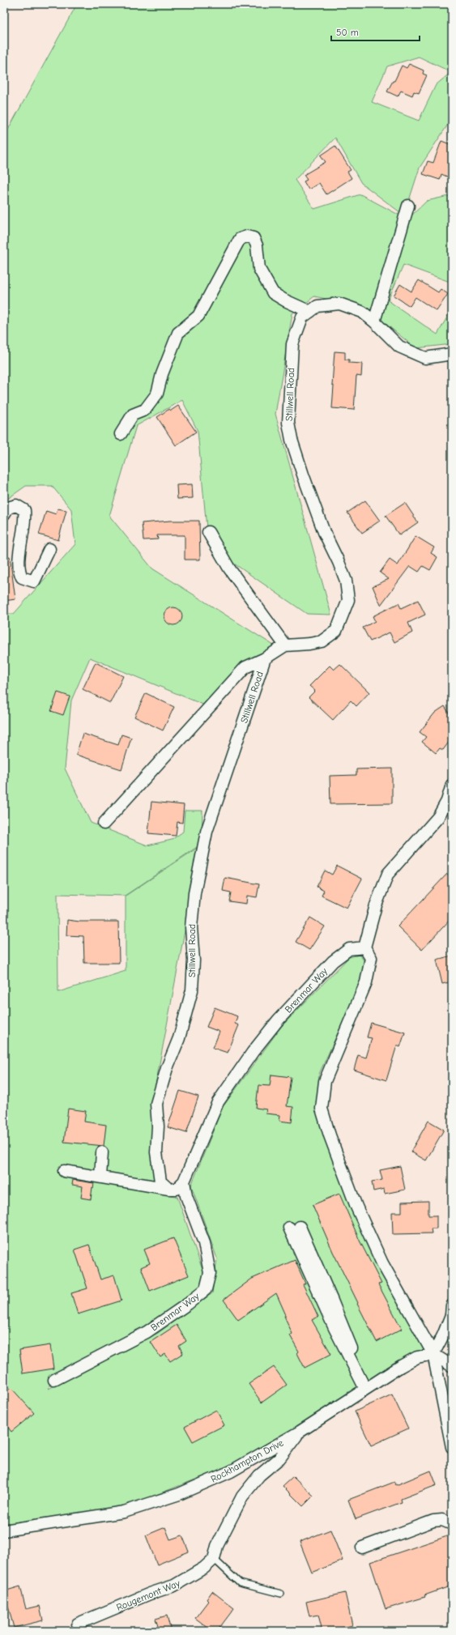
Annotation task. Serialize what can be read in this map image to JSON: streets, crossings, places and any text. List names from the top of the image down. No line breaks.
{"streets":{"street":["Stillwell Road","Brenmar Way","Rockhampton Drive","Rougemont Way"]},"scale_bar":"50 m"}
